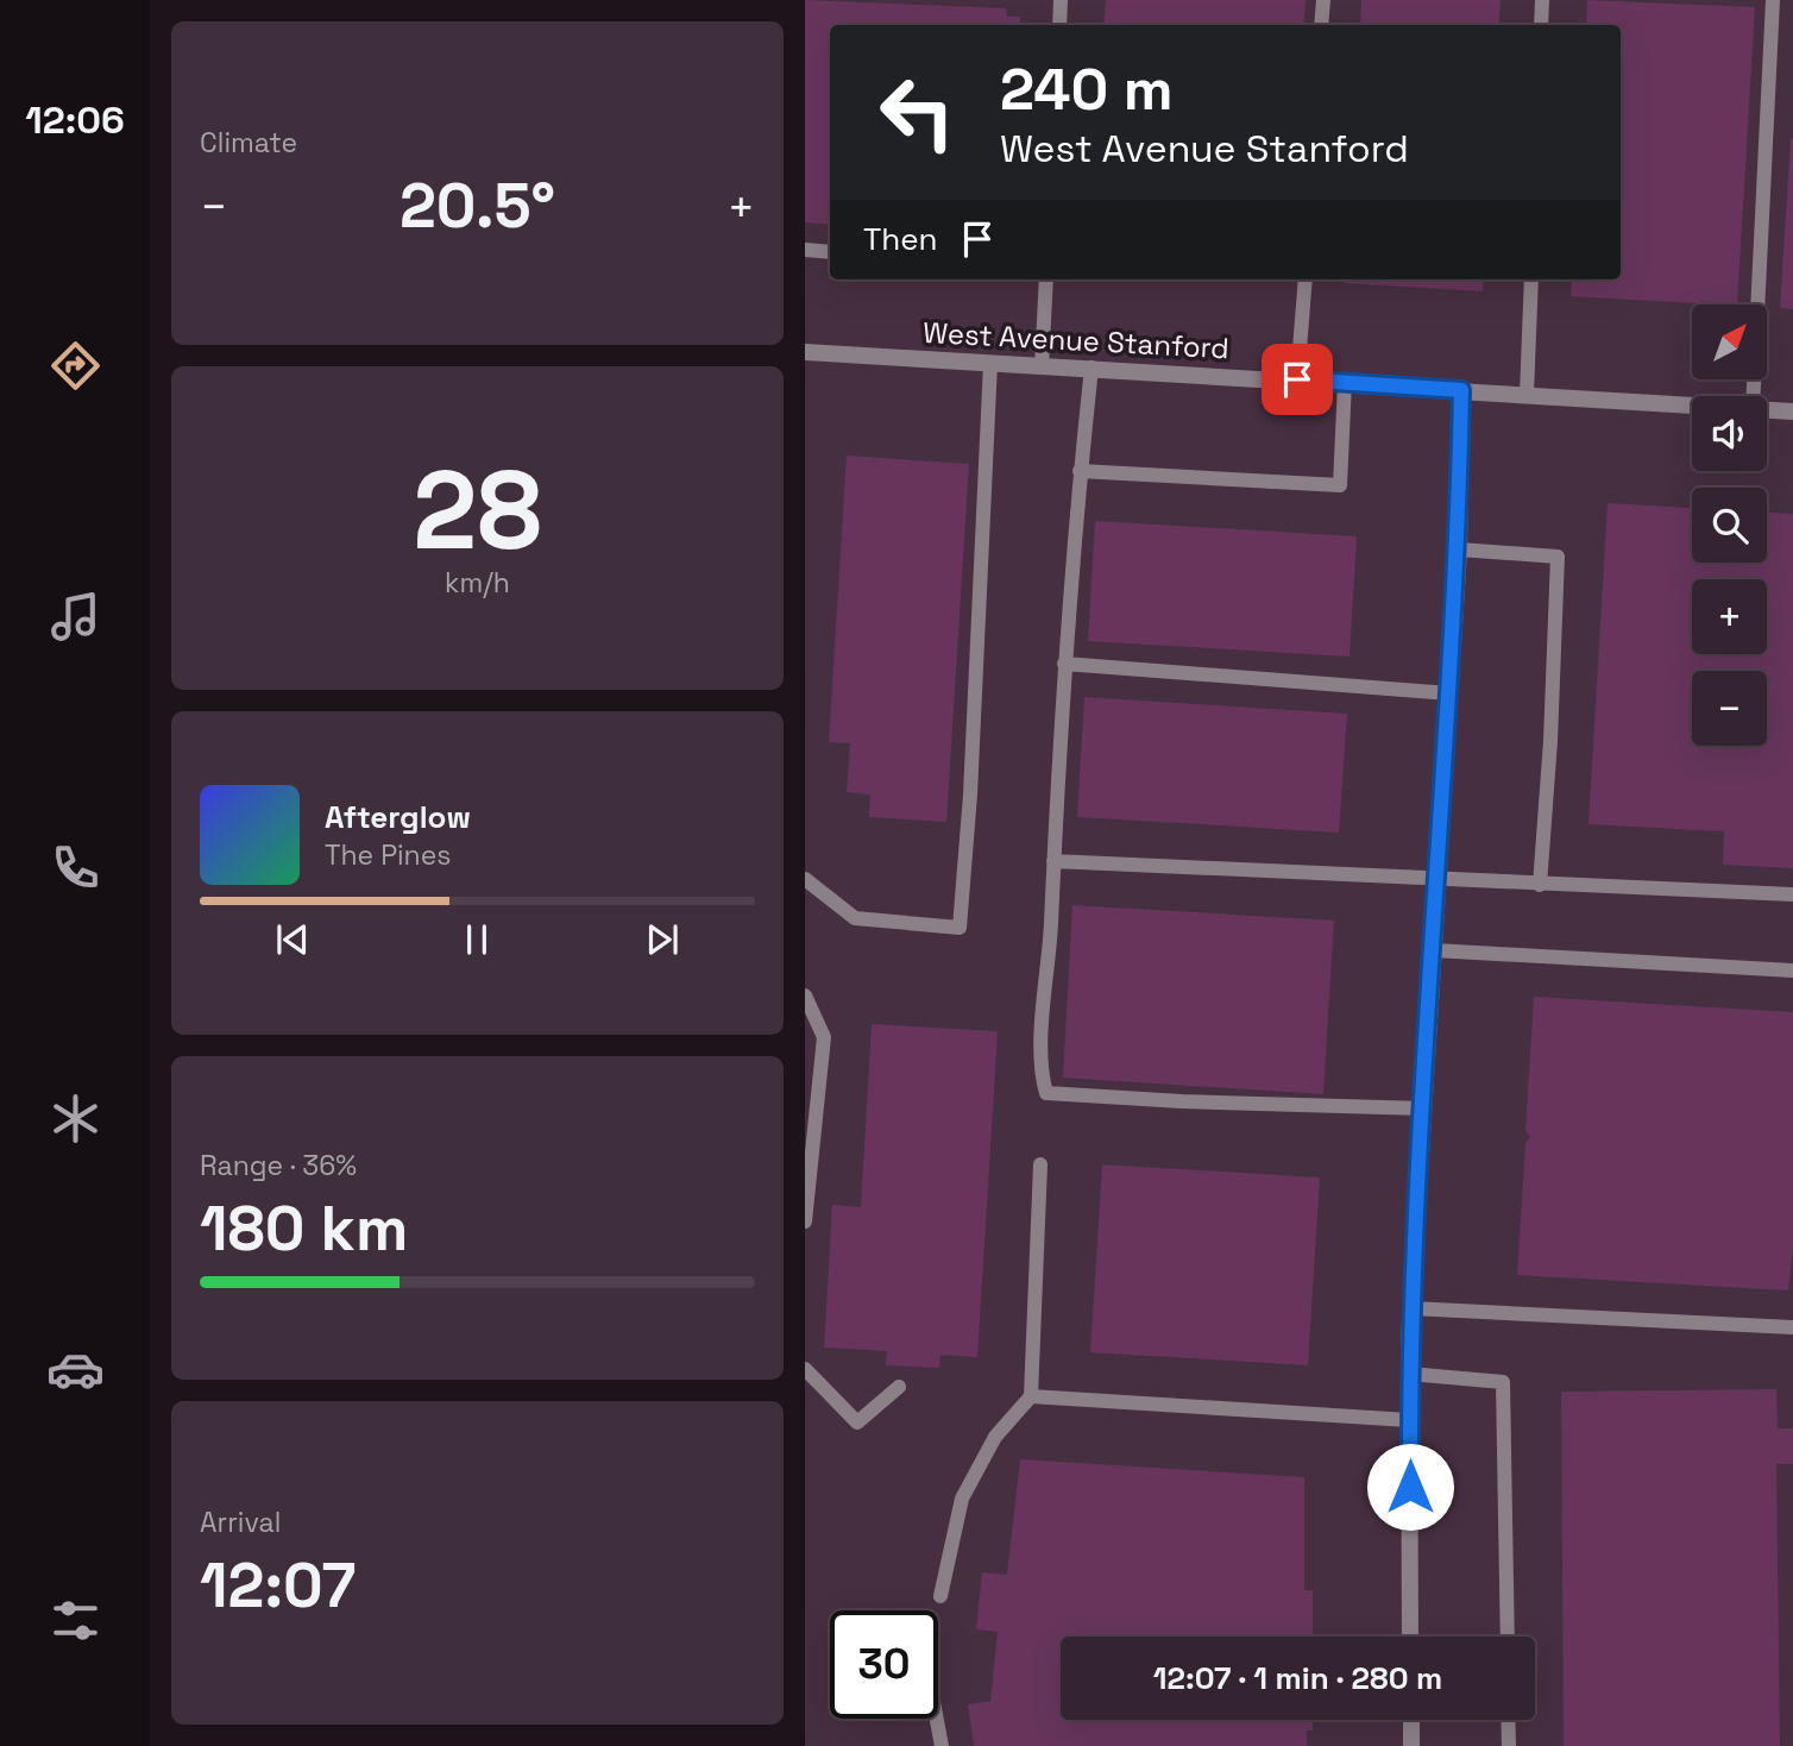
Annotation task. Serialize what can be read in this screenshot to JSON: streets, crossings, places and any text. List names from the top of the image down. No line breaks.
{"streets":{"street":["West Avenue Stanford"]},"north":"top right","page":{"tabs":"12:06","tile":["Climate",["28","km/h"],["Range · 36%","180 km"],["Arrival","12:07"]],"turn":["240 m","West Avenue Stanford"],"heat":["−","20.5°","+"],"then":"Then","map_buttons":["+","−"],"song":["Afterglow","The Pines"],"limit":"30","trip":"12:07 · 1 min · 280 m"}}
